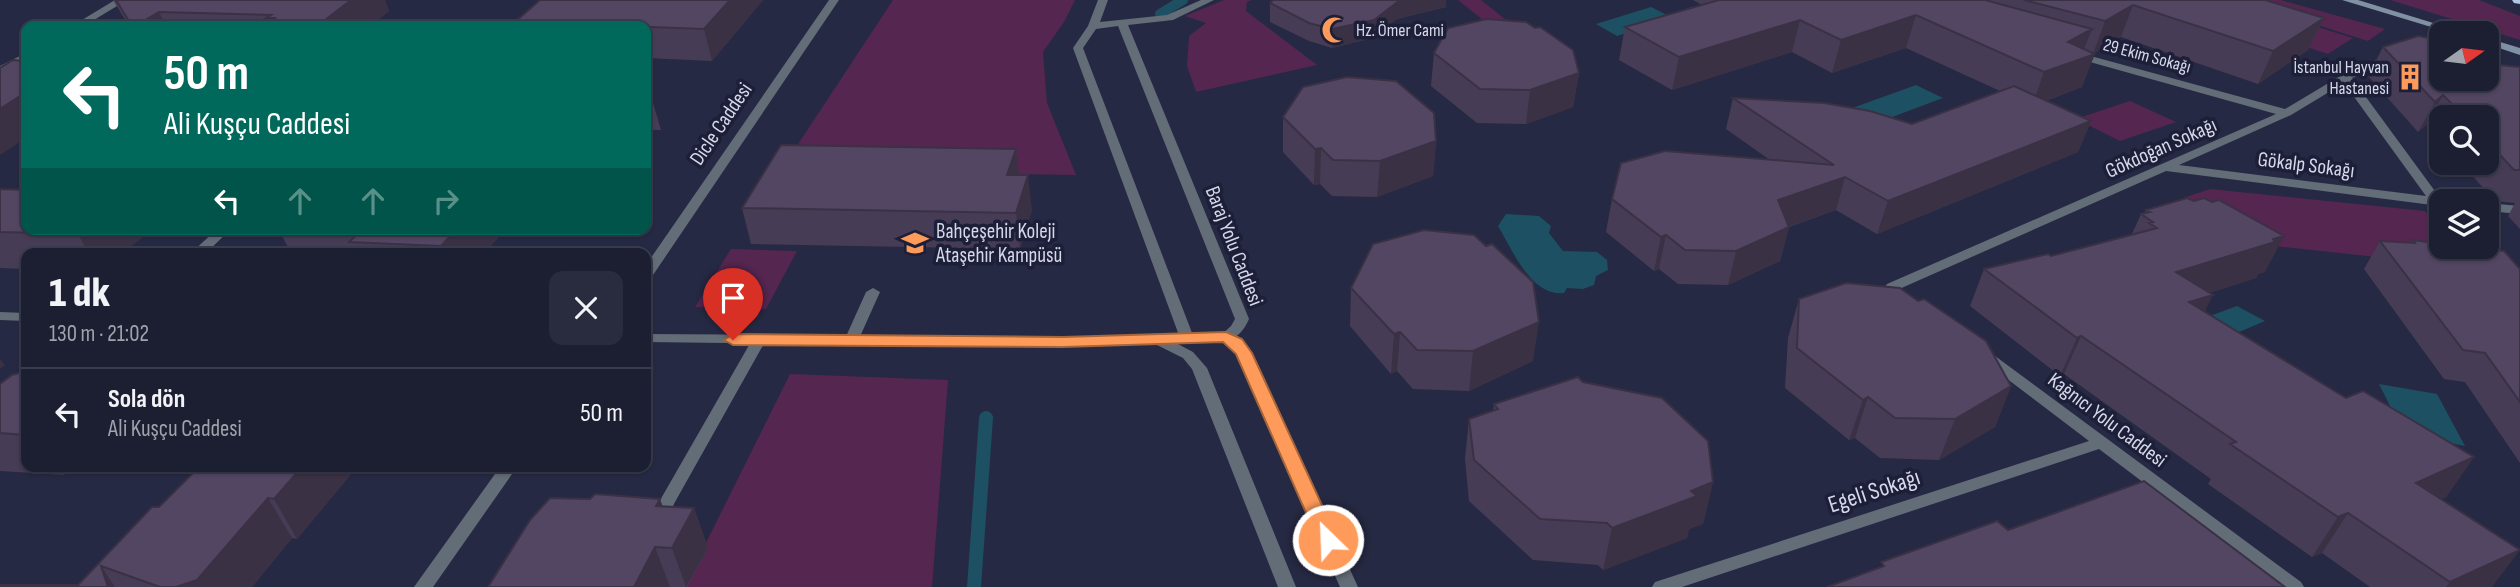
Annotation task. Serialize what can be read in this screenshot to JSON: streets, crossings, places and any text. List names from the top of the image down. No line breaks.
{"streets":{"street":["29 Ekim Sokağı","Dicle Caddesi","Gökdoğan Sokağı","Gökalp Sokağı","Baraj Yolu Caddesi","Kağnıcı Yolu Caddesi","Egeli Sokağı"]},"crossings":[["29 Ekim Sokağı","Gökdoğan Sokağı"],["Gökdoğan Sokağı","Gökalp Sokağı"],["Kağnıcı Yolu Caddesi","Egeli Sokağı"]],"places":{"mosque":["Hz. Ömer Cami"],"building":["İstanbul Hayvan Hastanesi"],"school or university":["Bahçeşehir Koleji Ataşehir Kampüsü"]},"north":"right","page":{"turn":["50 m","Ali Kuşçu Caddesi"],"heading":["1 dk","130 m · 21:02"],"list":[{"name":"Sola dön","note":"Ali Kuşçu Caddesi","value":"50 m"}]}}
